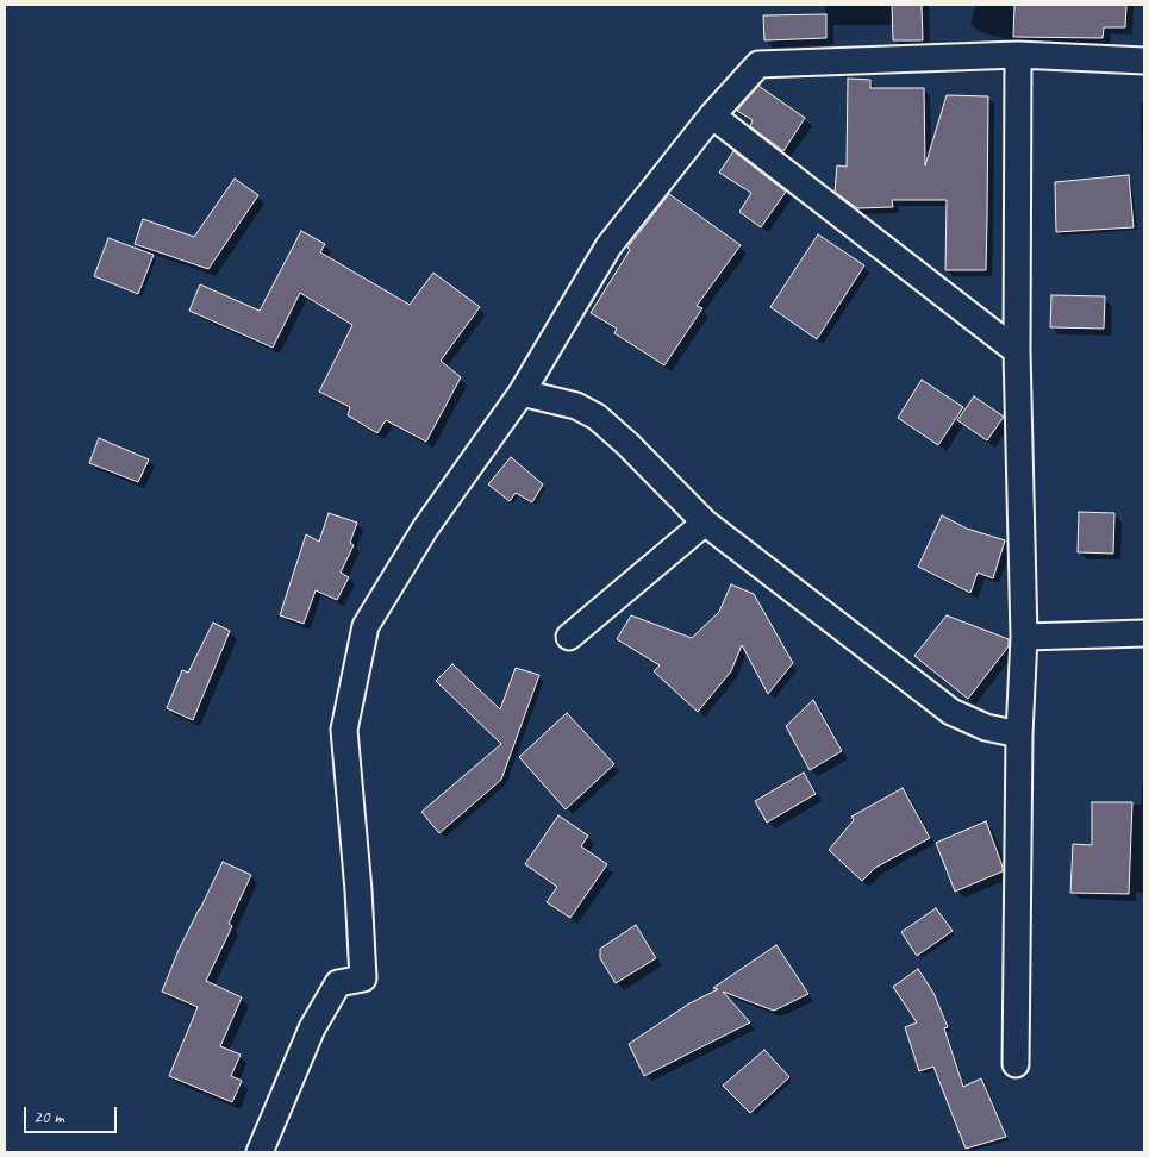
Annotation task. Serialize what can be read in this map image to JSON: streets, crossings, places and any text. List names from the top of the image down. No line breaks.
{"scale_bar":"20 m"}
